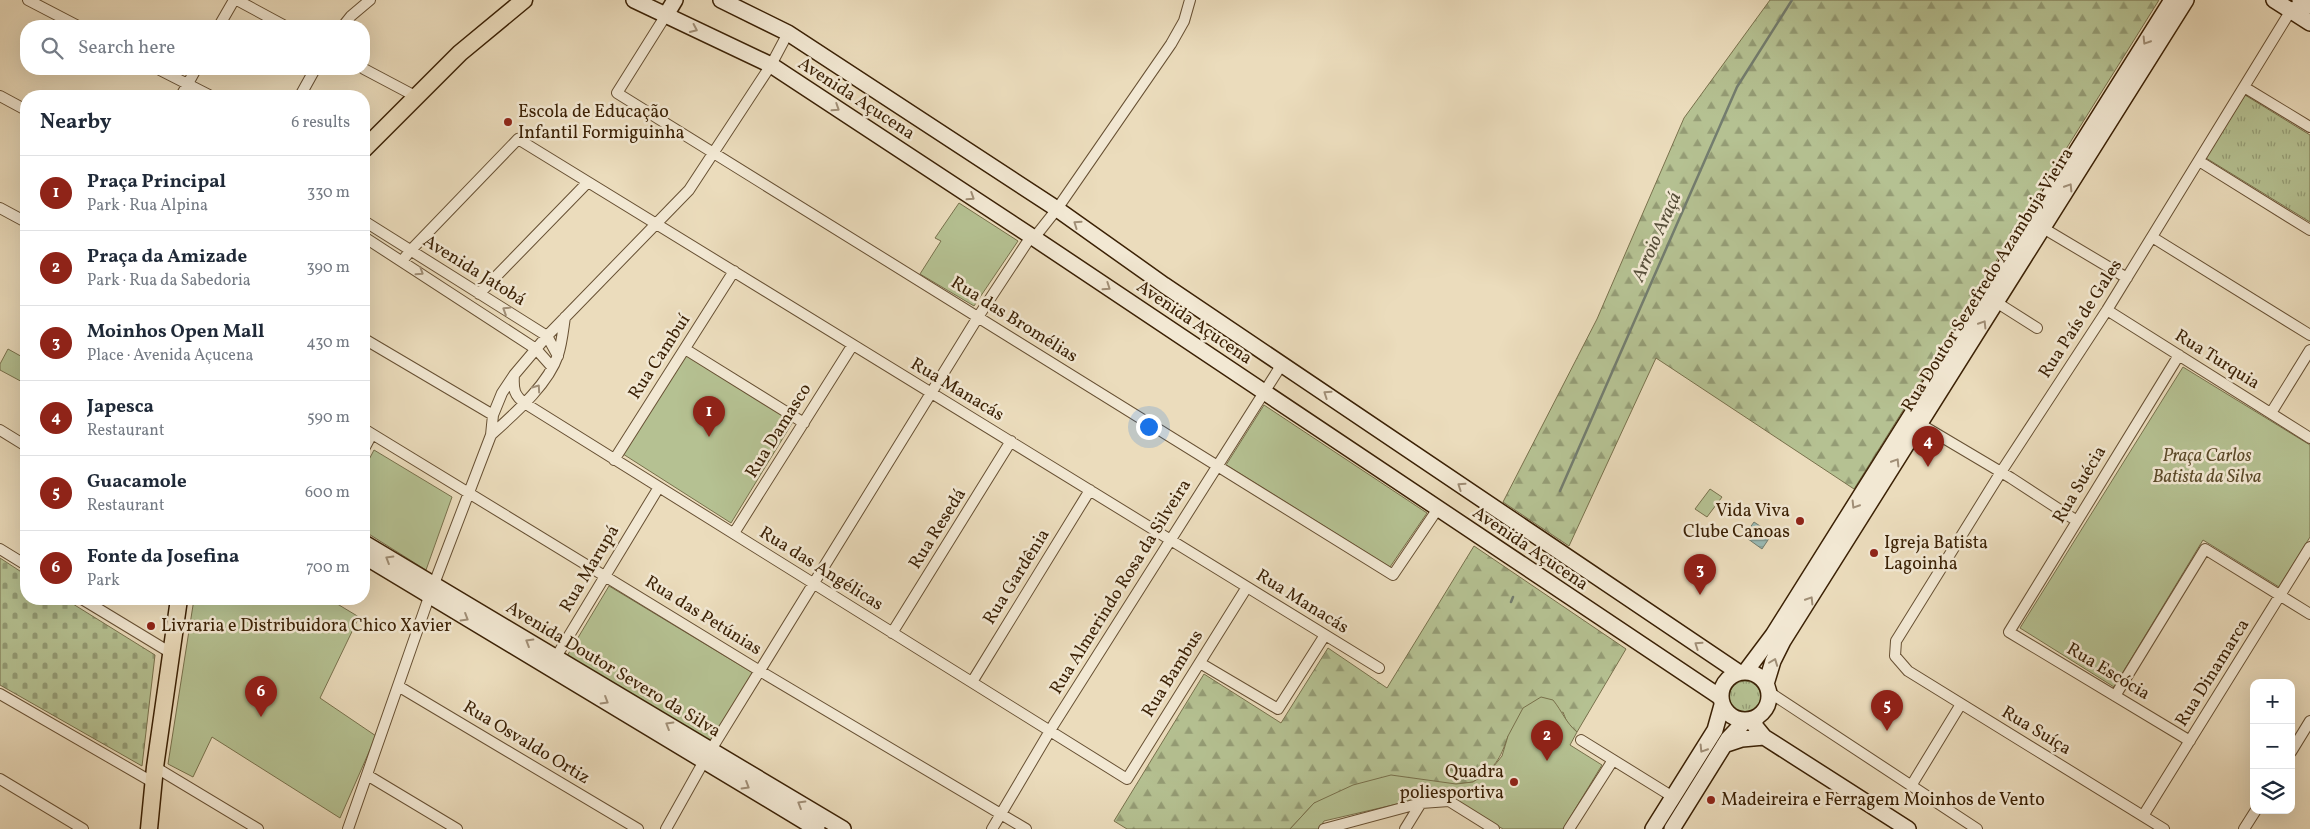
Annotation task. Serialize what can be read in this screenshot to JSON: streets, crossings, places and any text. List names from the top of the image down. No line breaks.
{"streets":{"main road":["Avenida Açucena","Rua Doutor Sezefredo Azambuja Vieira","Avenida Doutor Severo da Silva"],"street":["Avenida Jatobá","Rua País de Gales","Rua das Bromélias","Rua Cambuí","Rua Turquia","Rua Manacás","Rua Damasco","Rua Suécia","Rua Resedá","Rua Marupá","Rua das Angélicas","Rua Gardênia","Rua Almerindo Rosa da Silveira","Rua das Petúnias","Rua Escócia","Rua Dinamarca","Rua Bambus","Rua Suíça","Rua Osvaldo Ortiz"]},"crossings":[["Avenida Açucena","Rua Doutor Sezefredo Azambuja Vieira"],["Avenida Açucena","Rua das Bromélias"],["Avenida Açucena","Rua Almerindo Rosa da Silveira"],["Avenida Jatobá","Rua Manacás"],["Rua País de Gales","Rua Turquia"],["Rua País de Gales","Rua Suíça"],["Rua das Bromélias","Rua Almerindo Rosa da Silveira"],["Rua Cambuí","Rua Manacás"],["Rua Cambuí","Rua das Angélicas"],["Rua Turquia","Rua Suécia"],["Rua Manacás","Rua Damasco"],["Rua Manacás","Rua Resedá"],["Rua Manacás","Rua Gardênia"],["Rua Manacás","Rua Almerindo Rosa da Silveira"],["Rua Manacás","Rua Bambus"],["Rua Damasco","Rua das Angélicas"],["Rua Suécia","Rua Escócia"],["Rua Resedá","Rua das Angélicas"],["Rua Marupá","Rua das Angélicas"],["Rua Marupá","Rua das Petúnias"],["Rua Marupá","Avenida Doutor Severo da Silva"],["Rua das Angélicas","Rua Gardênia"],["Rua das Angélicas","Rua Almerindo Rosa da Silveira"],["Rua das Angélicas","Rua Bambus"],["Rua Almerindo Rosa da Silveira","Rua das Petúnias"],["Rua Escócia","Rua Dinamarca"],["Rua Dinamarca","Rua Suíça"]],"water":["Arroio Araçá"],"parks":["Praça Carlos Batista da Silva"],"places":["Escola de Educação Infantil Formiguinha","Vida Viva Clube Canoas","Igreja Batista Lagoinha","Livraria e Distribuidora Chico Xavier","Quadra poliesportiva","Madeireira e Ferragem Moinhos de Vento"],"page":{"search":"Search here","heading":["Nearby","6 results"],"list":[{"mark":"1","name":"Praça Principal","note":"Park · Rua Alpina","value":"330 m"},{"mark":"2","name":"Praça da Amizade","note":"Park · Rua da Sabedoria","value":"390 m"},{"mark":"3","name":"Moinhos Open Mall","note":"Place · Avenida Açucena","value":"430 m"},{"mark":"4","name":"Japesca","note":"Restaurant","value":"590 m"},{"mark":"5","name":"Guacamole","note":"Restaurant","value":"600 m"},{"mark":"6","name":"Fonte da Josefina","note":"Park","value":"700 m"}],"pins":["1","4","3","6","5","2"],"map_buttons":["+","−"]}}
